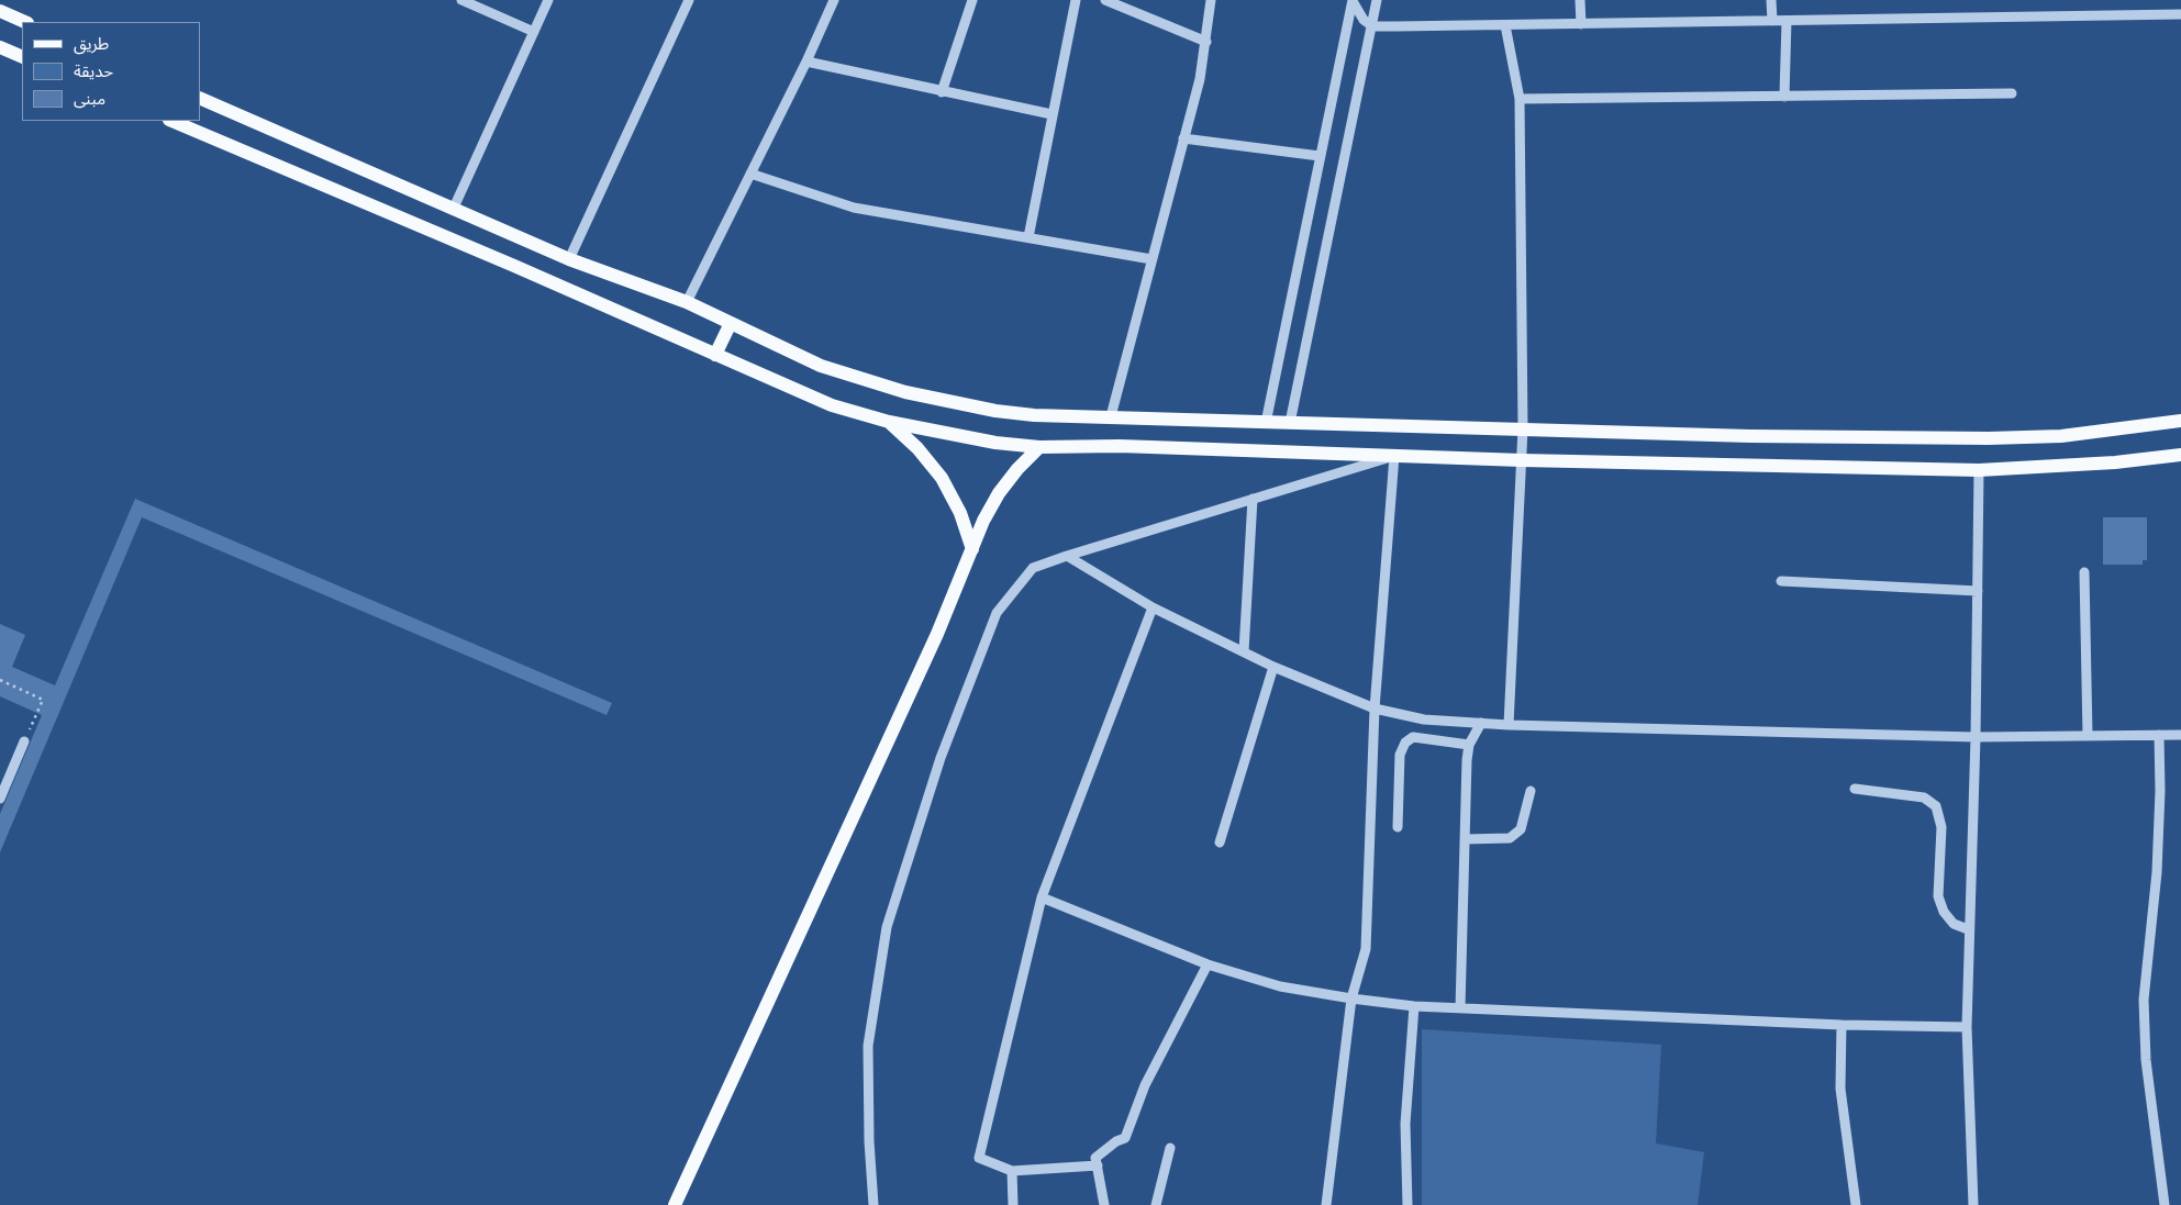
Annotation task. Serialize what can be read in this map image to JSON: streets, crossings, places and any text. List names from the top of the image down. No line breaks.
{"legend":["طريق","حديقة","مبنى"]}
